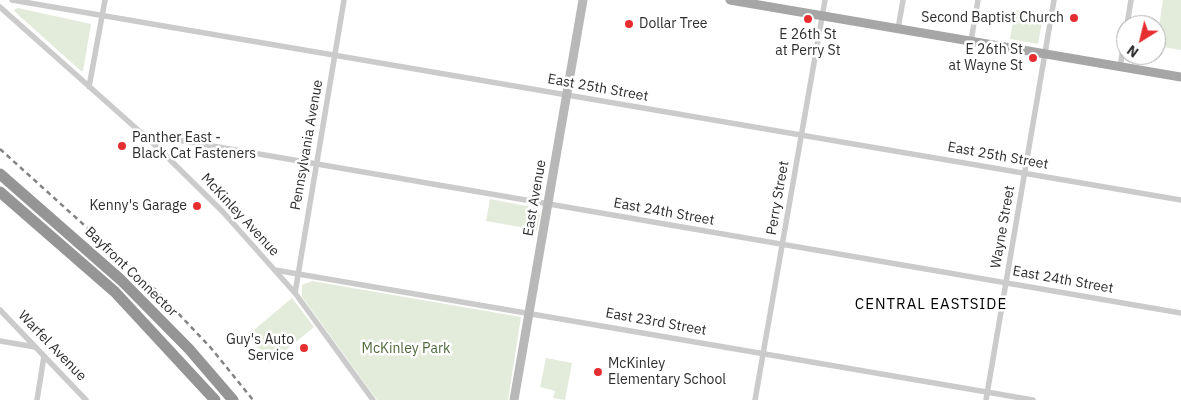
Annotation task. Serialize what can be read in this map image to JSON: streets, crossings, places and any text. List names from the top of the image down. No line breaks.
{"streets":{"highway":["Bayfront Connector"],"street":["East 25th Street","Pennsylvania Avenue","East Avenue","Perry Street","East 24th Street","McKinley Avenue","Wayne Street","East 23rd Street","Warfel Avenue"]},"crossings":[["East 25th Street","Pennsylvania Avenue"],["East 25th Street","East Avenue"],["East 25th Street","Perry Street"],["East 25th Street","Wayne Street"],["Pennsylvania Avenue","East 24th Street"],["Pennsylvania Avenue","McKinley Avenue"],["Pennsylvania Avenue","East 23rd Street"],["East Avenue","East 24th Street"],["East Avenue","East 23rd Street"],["Perry Street","East 24th Street"],["Perry Street","East 23rd Street"],["East 24th Street","McKinley Avenue"],["East 24th Street","Wayne Street"],["McKinley Avenue","East 23rd Street"],["Wayne Street","East 23rd Street"]],"districts":["CENTRAL EASTSIDE"],"parks":["McKinley Park"],"places":["Second Baptist Church","E 26th St at Perry St","Dollar Tree","E 26th St at Wayne St","Panther East - Black Cat Fasteners","Kenny's Garage","Guy's Auto Service","McKinley Elementary School"],"north":"bottom left"}
